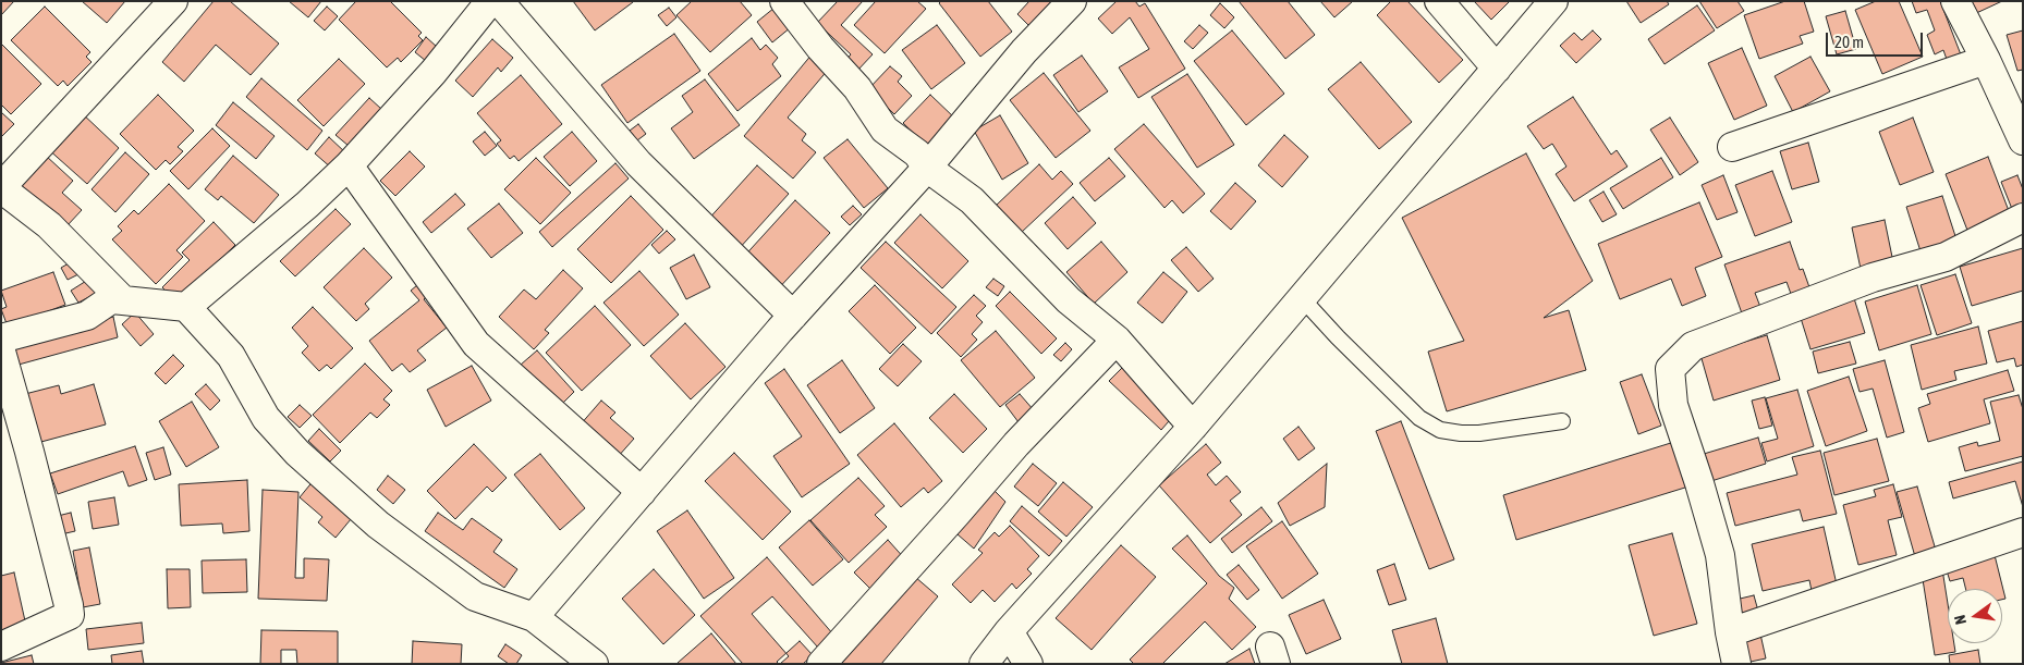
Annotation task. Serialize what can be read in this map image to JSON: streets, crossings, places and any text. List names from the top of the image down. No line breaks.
{"scale_bar":"20 m","north":"left"}
